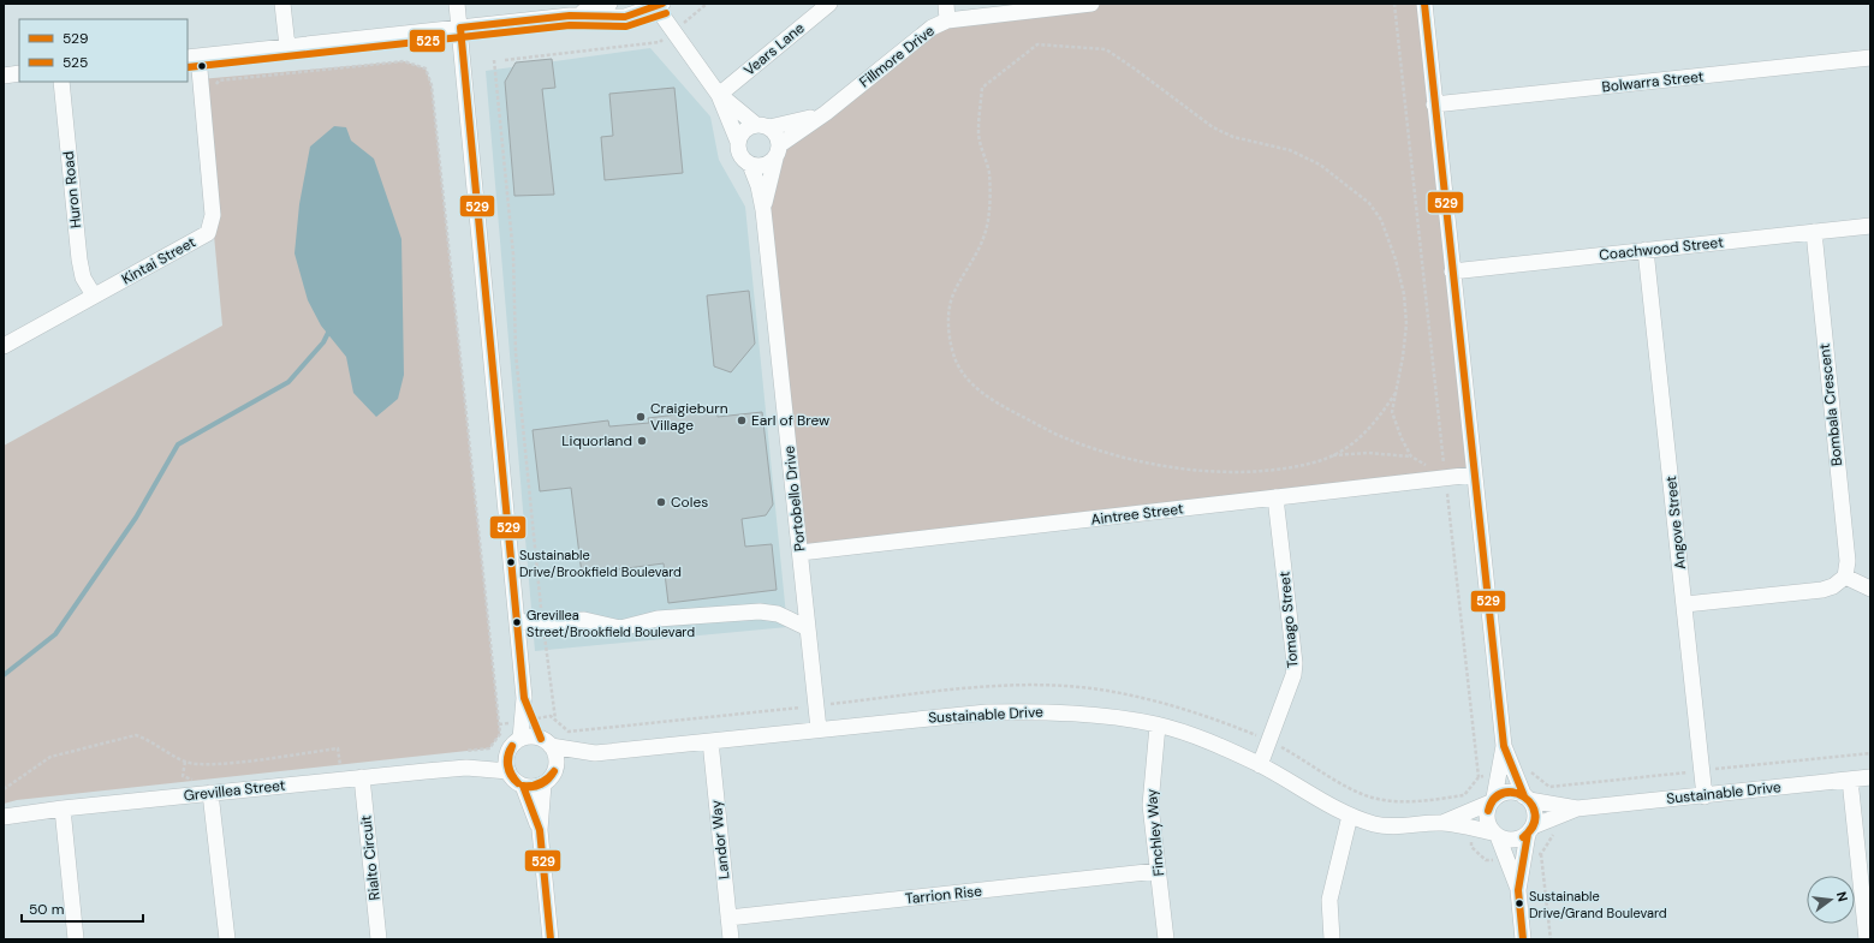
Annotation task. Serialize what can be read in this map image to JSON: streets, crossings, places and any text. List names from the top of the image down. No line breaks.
{"streets":{"street":["Vears Lane","Fillmore Drive","Bolwarra Street","Huron Road","Coachwood Street","Kintai Street","Bombala Crescent","Portobello Drive","Aintree Street","Angove Street","Tomago Street","Sustainable Drive","Grevillea Street","Finchley Way","Landor Way","Rialto Circuit","Tarrion Rise"]},"crossings":[["Fillmore Drive","Portobello Drive"],["Huron Road","Kintai Street"],["Coachwood Street","Bombala Crescent"],["Coachwood Street","Angove Street"],["Portobello Drive","Aintree Street"],["Portobello Drive","Sustainable Drive"],["Aintree Street","Tomago Street"],["Angove Street","Sustainable Drive"],["Tomago Street","Sustainable Drive"],["Sustainable Drive","Grevillea Street"],["Sustainable Drive","Finchley Way"],["Sustainable Drive","Landor Way"],["Grevillea Street","Rialto Circuit"],["Finchley Way","Tarrion Rise"],["Landor Way","Tarrion Rise"]],"places":["Craigieburn Village","Earl of Brew","Liquorland","Coles","Sustainable Drive/Brookfield Boulevard","Grevillea Street/Brookfield Boulevard","Sustainable Drive/Grand Boulevard"],"lines":["transit line 529","transit line 525"],"legend":["529","525"],"scale_bar":"50 m","north":"right"}
